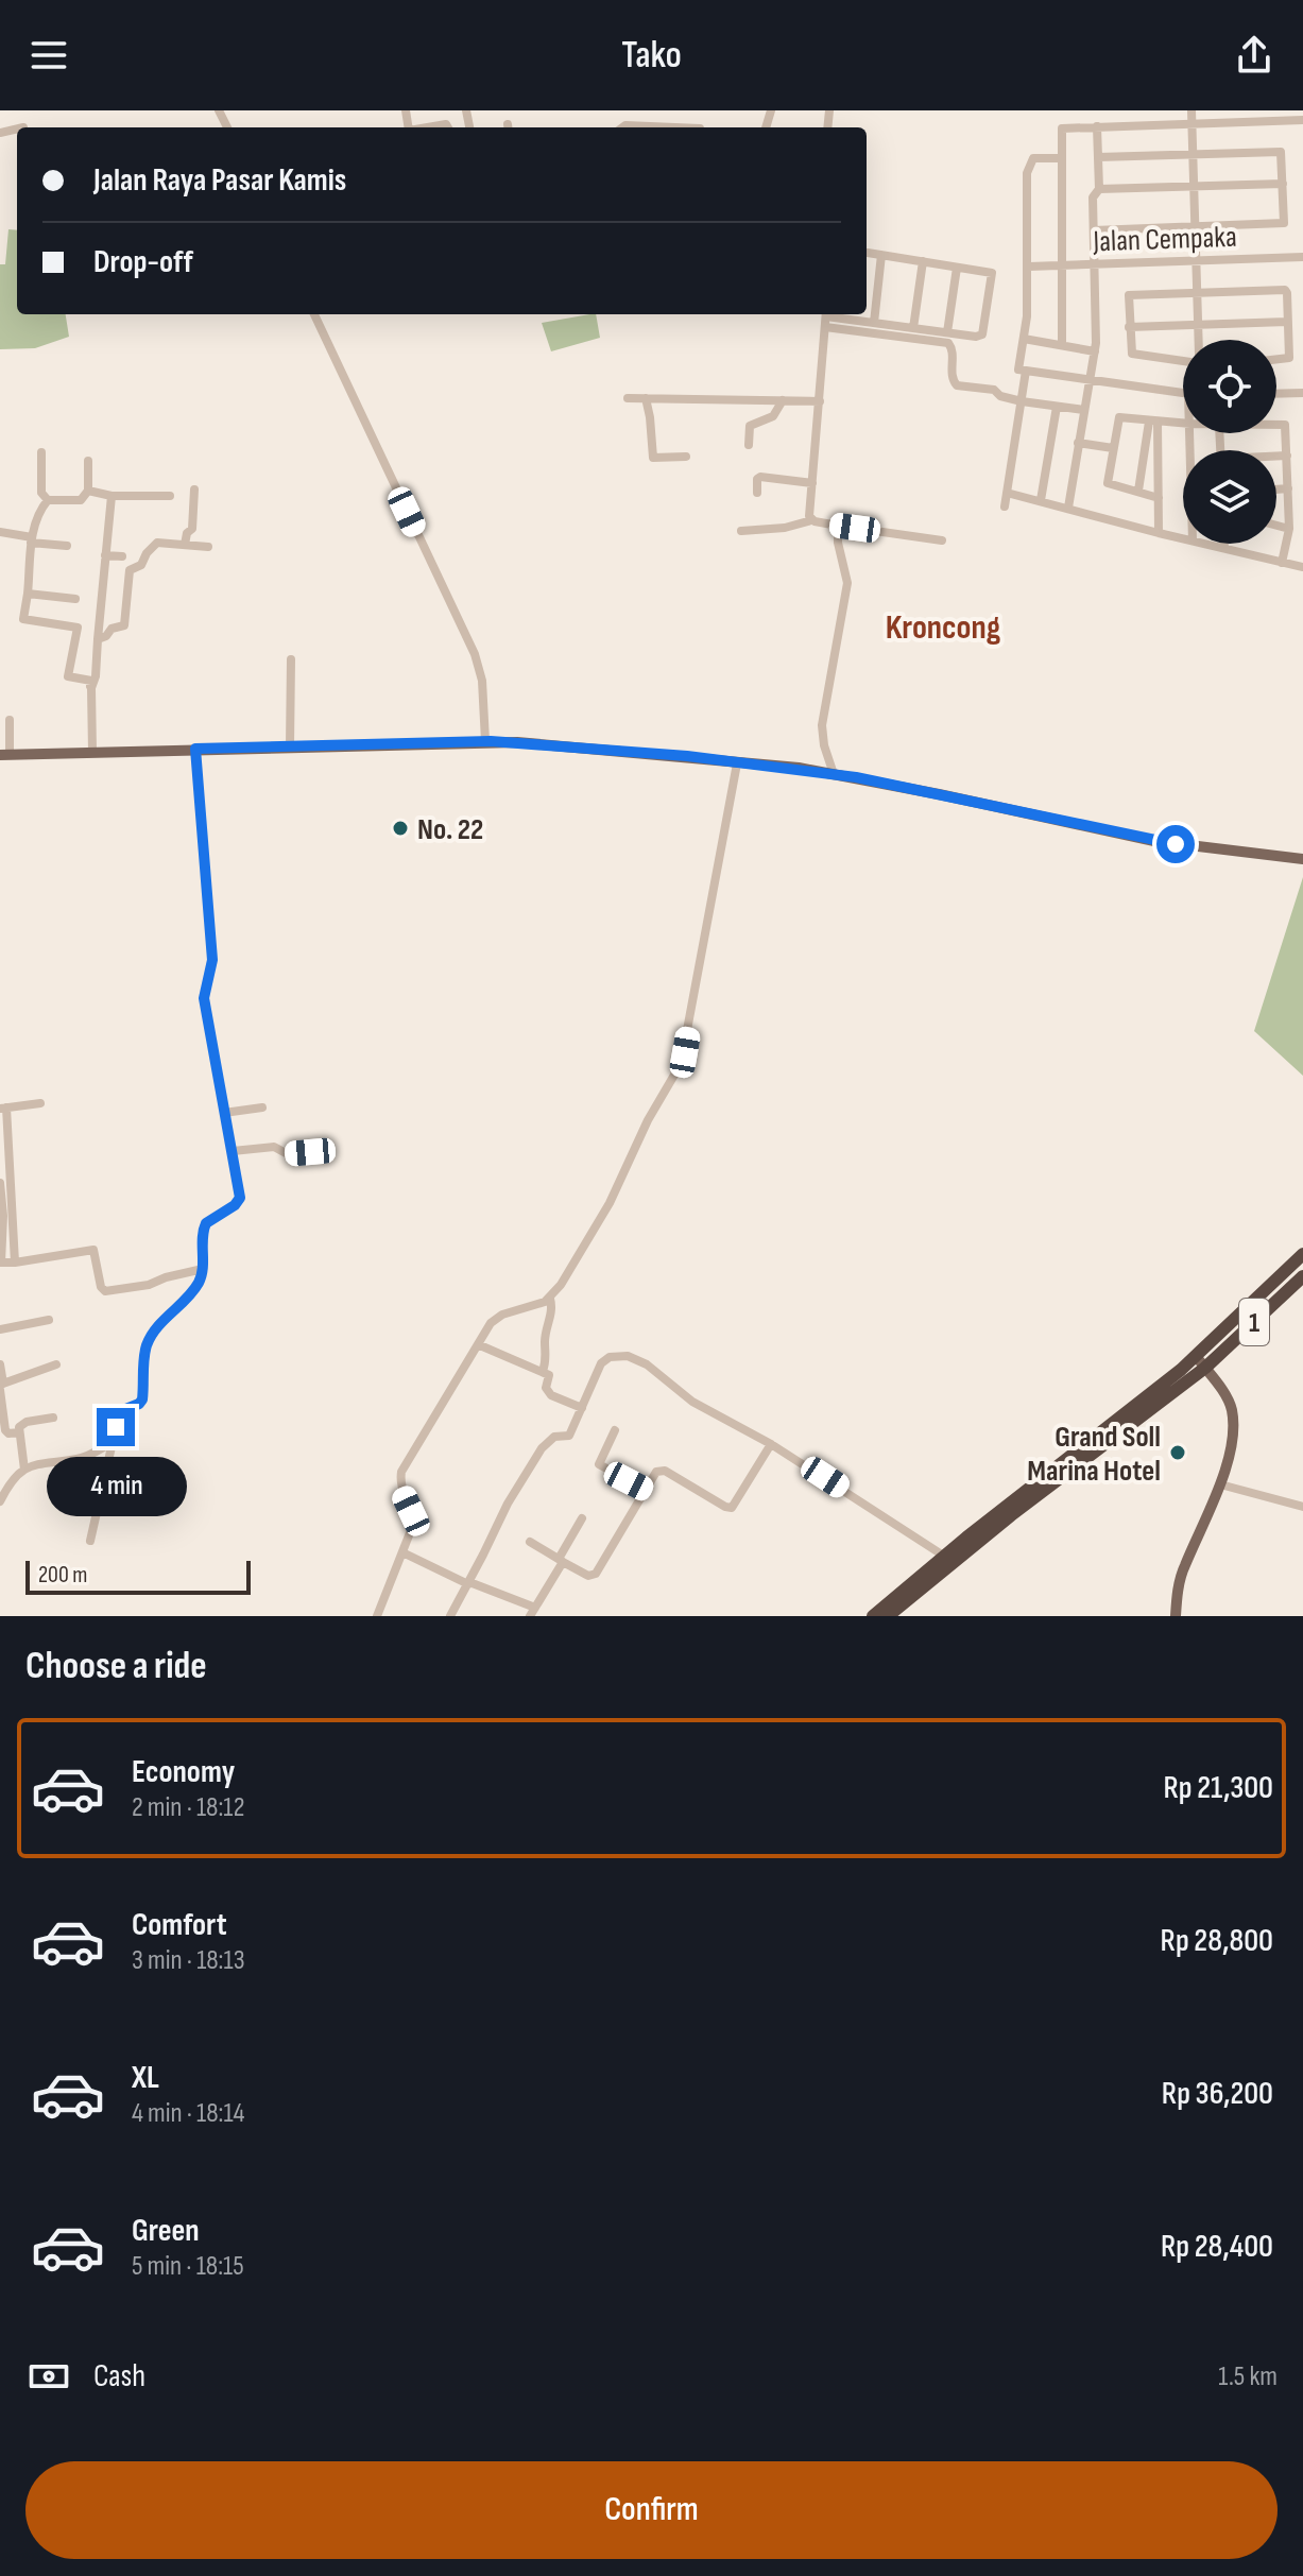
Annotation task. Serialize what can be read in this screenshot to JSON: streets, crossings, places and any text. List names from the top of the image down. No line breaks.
{"streets":{"highway":["1"],"street":["Jalan Cempaka"]},"districts":["Kroncong"],"places":["No. 22","Grand Soll Marina Hotel"],"scale_bar":"200 m","page":{"header":"Tako","banner":["Jalan Raya Pasar Kamis","Drop-off"],"bubble":"4 min","scale":"200 m","heading":"Choose a ride","list":[{"name":"Economy","note":"2 min · 18:12","value":"Rp 21,300"},{"name":"Comfort","note":"3 min · 18:13","value":"Rp 28,800"},{"name":"XL","note":"4 min · 18:14","value":"Rp 36,200"},{"name":"Green","note":"5 min · 18:15","value":"Rp 28,400"}],"pay":["Cash","1.5 km"],"buttons":"Confirm"}}
